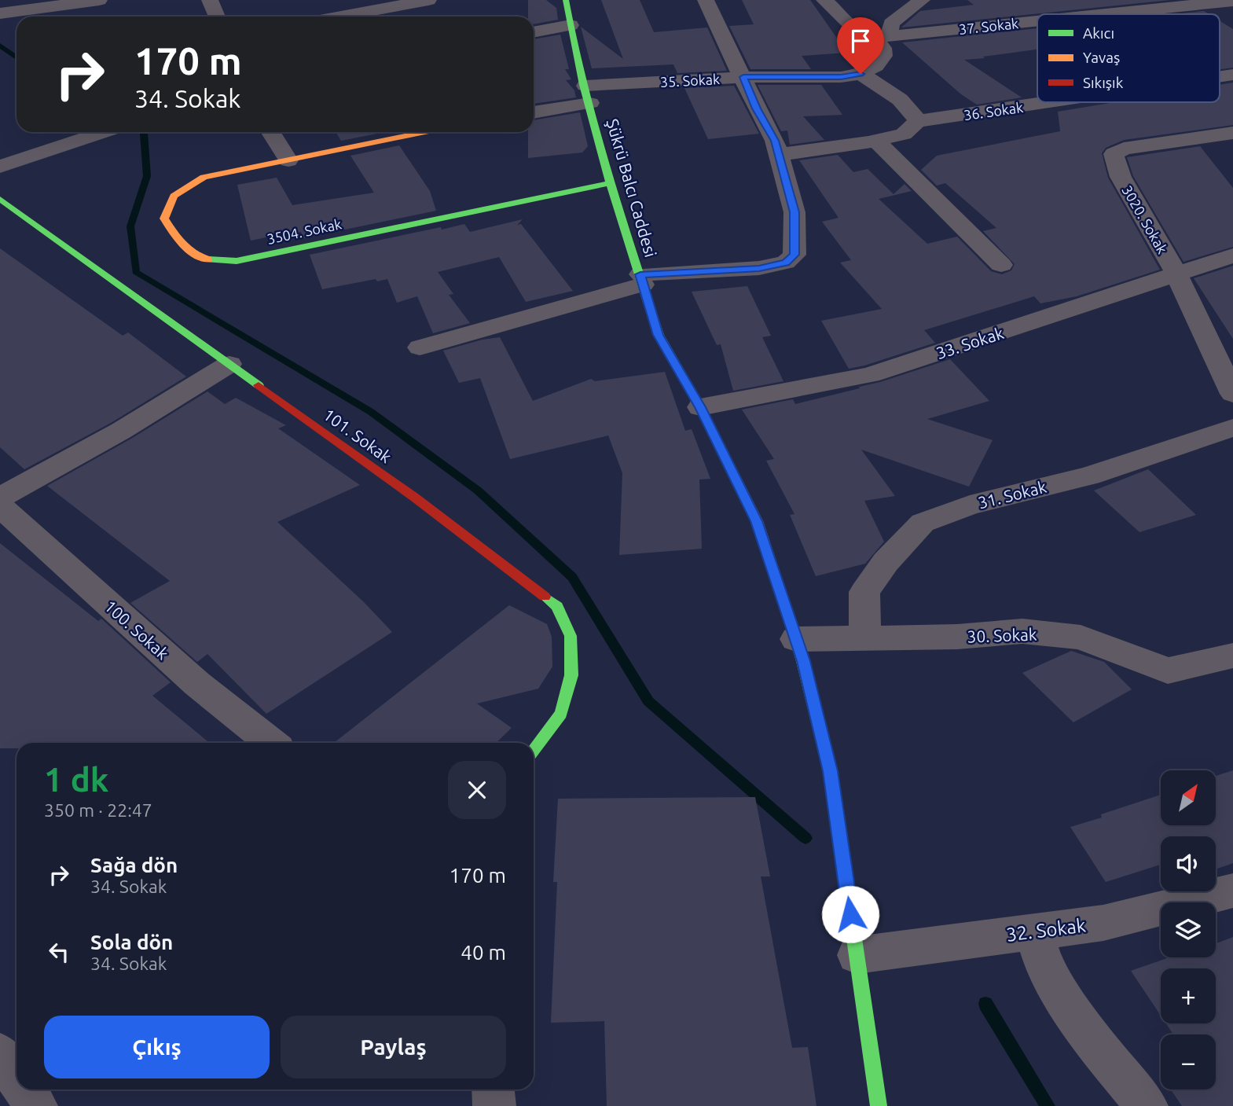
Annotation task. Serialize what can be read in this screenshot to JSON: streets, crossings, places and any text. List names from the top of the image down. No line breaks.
{"streets":{"street":["37. Sokak","35. Sokak","36. Sokak","Şükrü Balcı Caddesi","3020. Sokak","3504. Sokak","33. Sokak","101. Sokak","31. Sokak","100. Sokak","30. Sokak","32. Sokak"]},"crossings":[["35. Sokak","Şükrü Balcı Caddesi"],["Şükrü Balcı Caddesi","3504. Sokak"],["Şükrü Balcı Caddesi","33. Sokak"],["Şükrü Balcı Caddesi","30. Sokak"],["Şükrü Balcı Caddesi","32. Sokak"],["3020. Sokak","33. Sokak"],["31. Sokak","30. Sokak"]],"legend":["Akıcı","Yavaş","Sıkışık"],"north":"top right","page":{"turn":["170 m","34. Sokak"],"heading":["1 dk","350 m · 22:47"],"map_buttons":["+","−"],"list":[{"name":"Sağa dön","note":"34. Sokak","value":"170 m"},{"name":"Sola dön","note":"34. Sokak","value":"40 m"}],"buttons":["Çıkış","Paylaş"]}}
